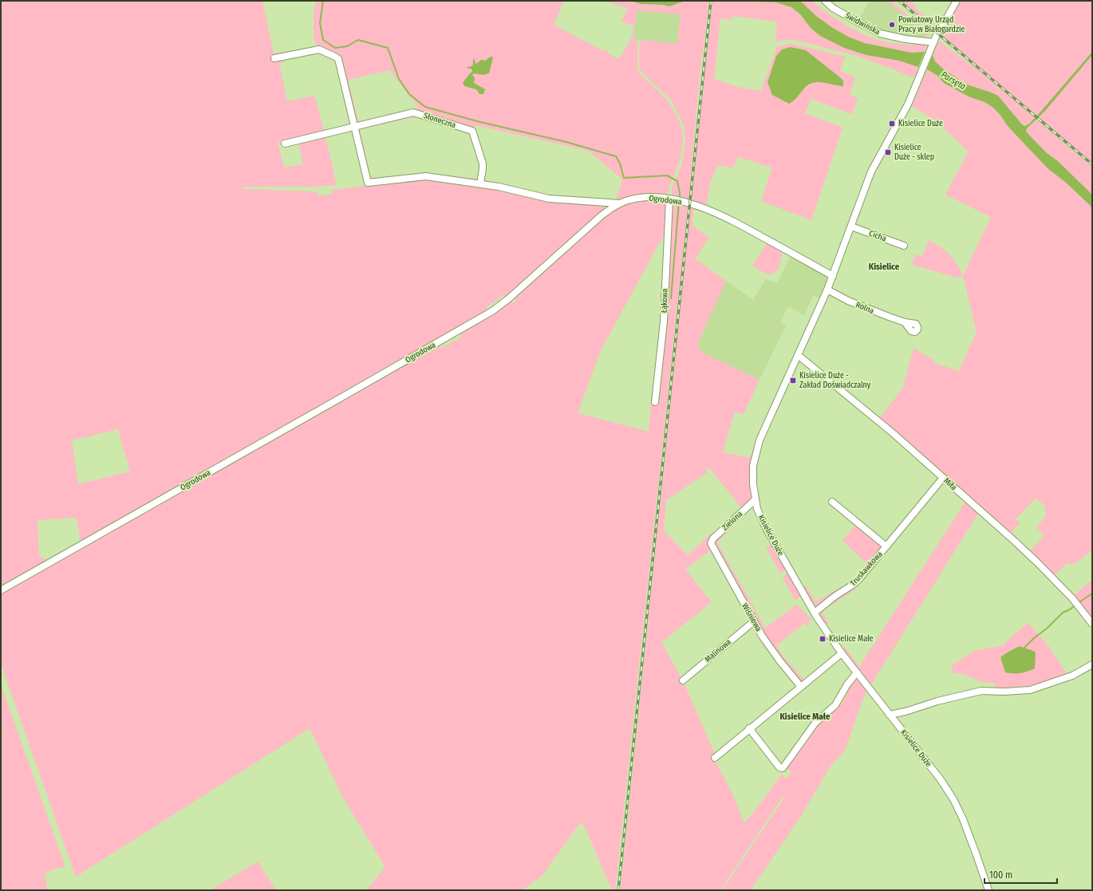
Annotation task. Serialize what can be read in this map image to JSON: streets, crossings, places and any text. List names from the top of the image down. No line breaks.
{"streets":{"street":["Świdwińska","Słoneczna","Ogrodowa","Cicha","Łąkowa","Rolna","Miła","Zielona","Kisielice Duże","Truskawkowa","Wiśniowa","Malinowa"]},"crossings":[["Świdwińska","Kisielice Duże"],["Ogrodowa","Łąkowa"],["Ogrodowa","Kisielice Duże"],["Cicha","Kisielice Duże"],["Rolna","Kisielice Duże"],["Miła","Kisielice Duże"],["Miła","Truskawkowa"],["Zielona","Kisielice Duże"],["Zielona","Wiśniowa"],["Kisielice Duże","Truskawkowa"],["Wiśniowa","Malinowa"]],"districts":["Kisielice","Kisielice Małe"],"water":["Parsęta"],"places":{"other":["Powiatowy Urząd Pracy w Białogardzie"],"transit":["Kisielice Duże","Kisielice Duże - sklep","Kisielice Duże - Zakład Doświadczalny","Kisielice Małe"]},"scale_bar":"100 m"}
